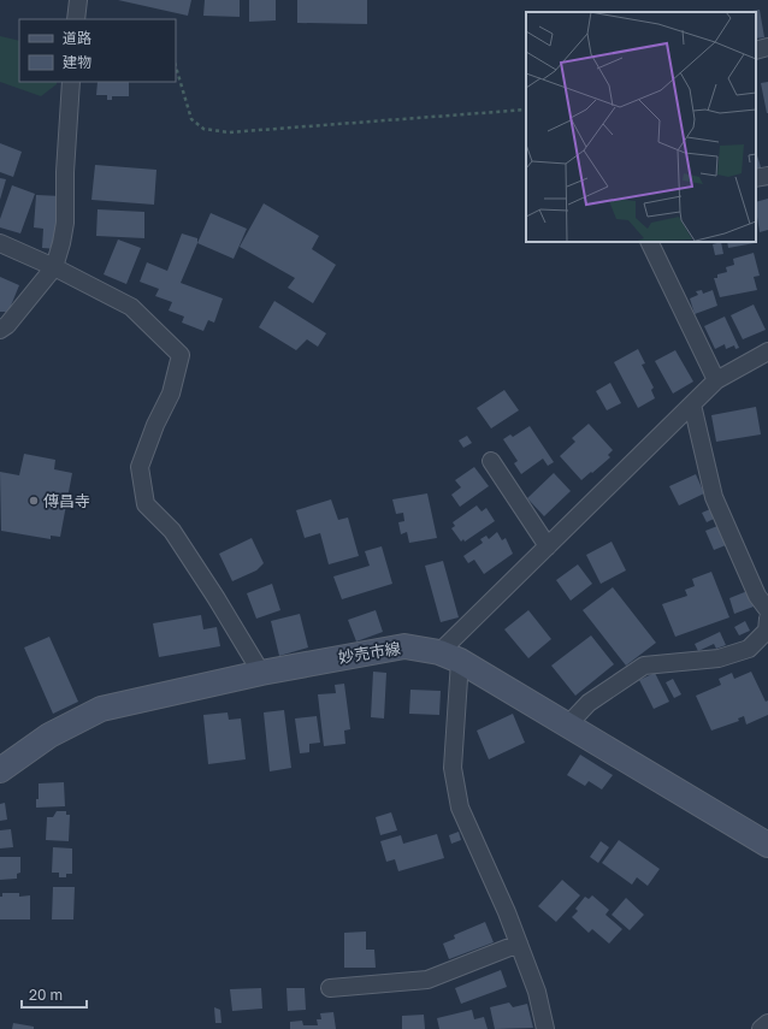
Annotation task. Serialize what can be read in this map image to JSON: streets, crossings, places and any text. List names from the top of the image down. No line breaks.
{"streets":{"main road":["妙売市線"]},"places":["傳昌寺"],"legend":["道路","建物"],"scale_bar":"20 m"}
